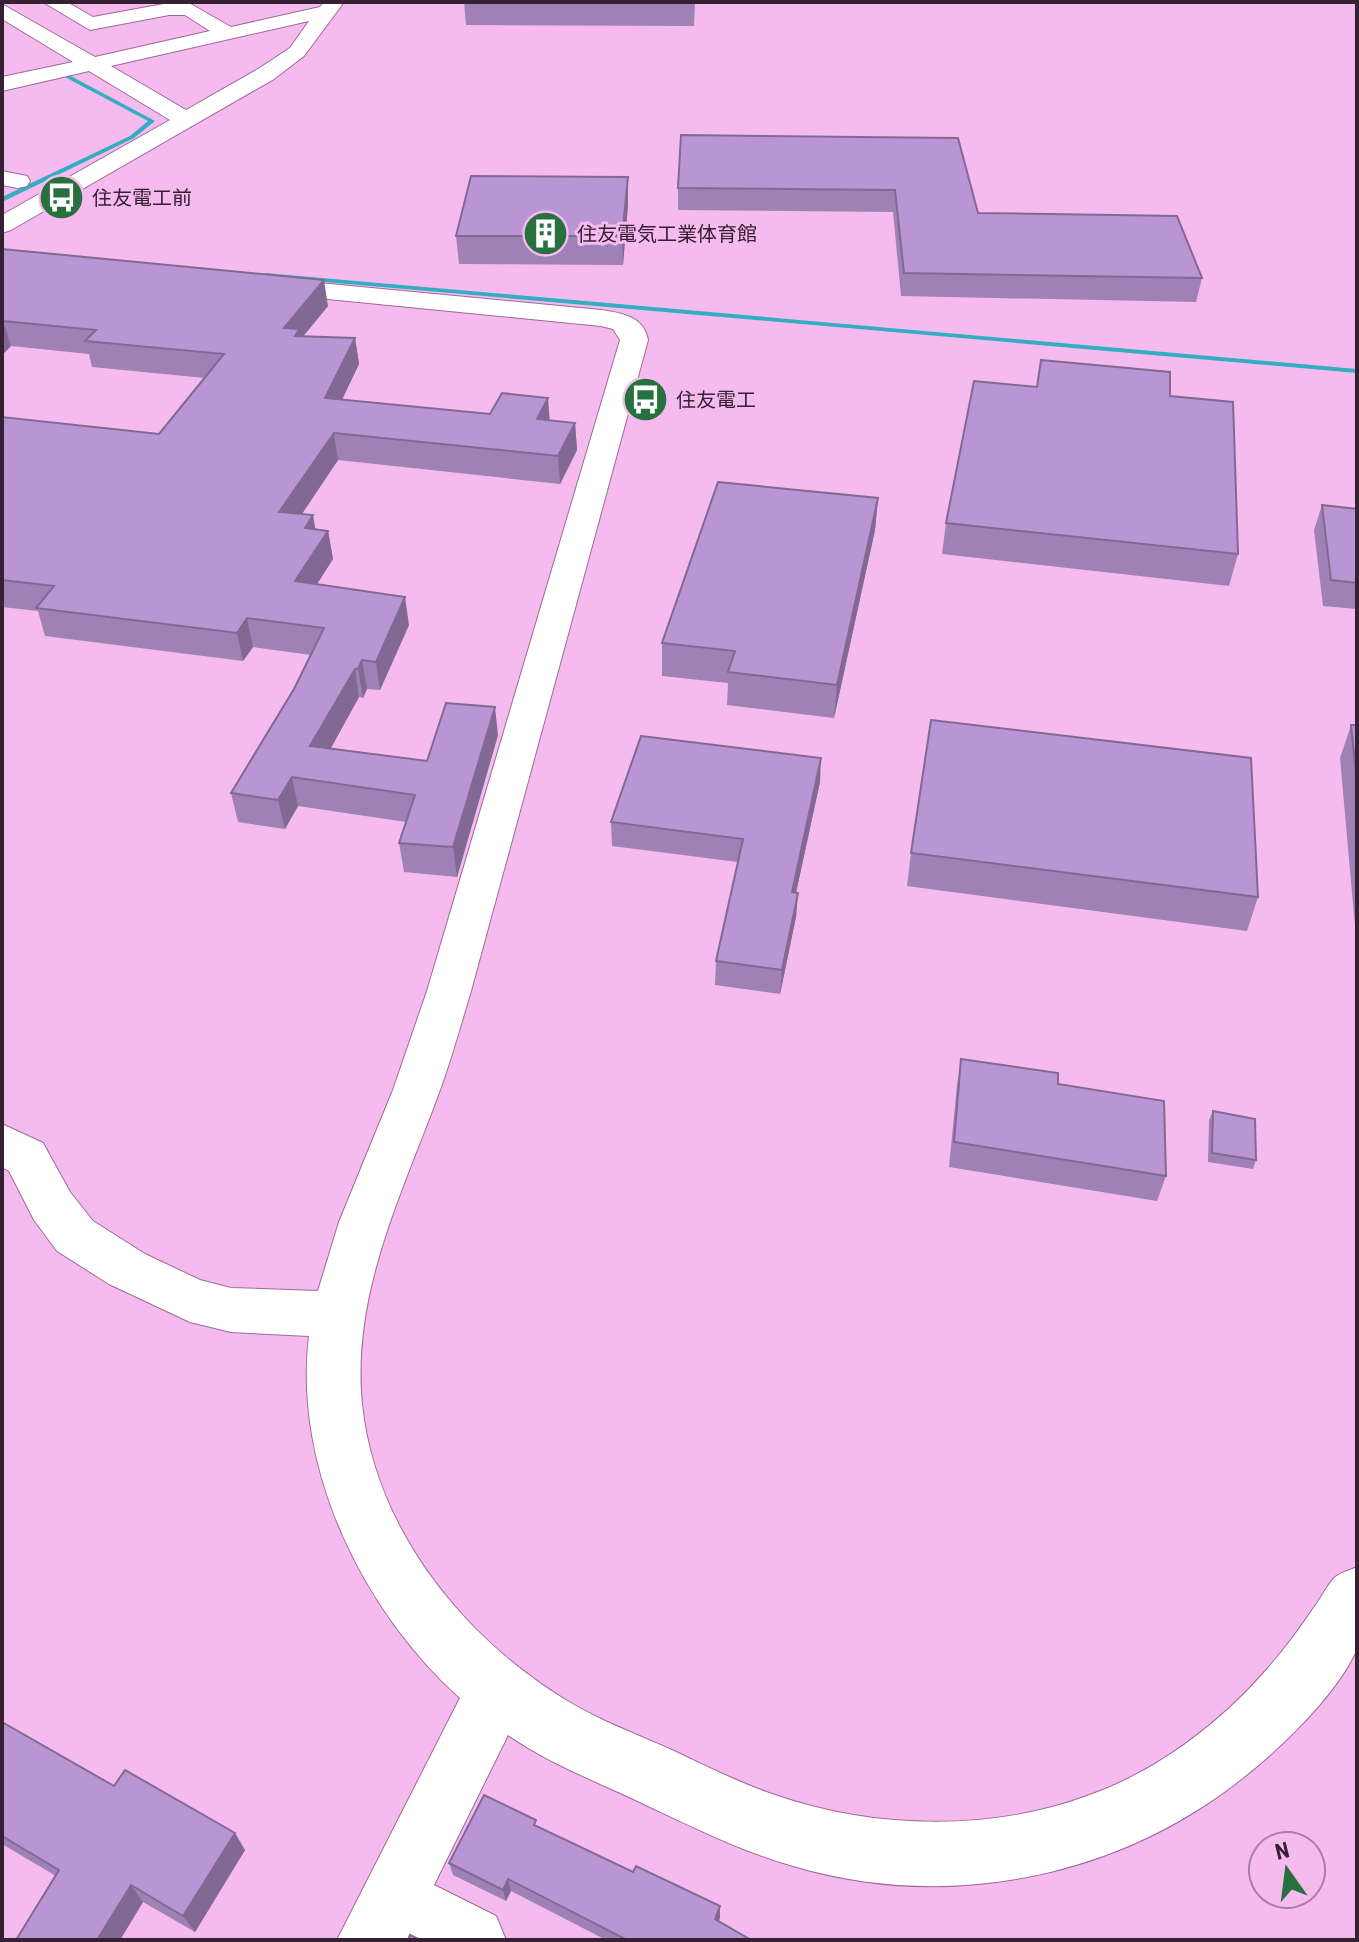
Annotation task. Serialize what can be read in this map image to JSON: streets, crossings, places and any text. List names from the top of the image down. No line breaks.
{"places":{"bus stop":["住友電工前","住友電工"],"building":["住友電気工業体育館"]},"north":"top"}
